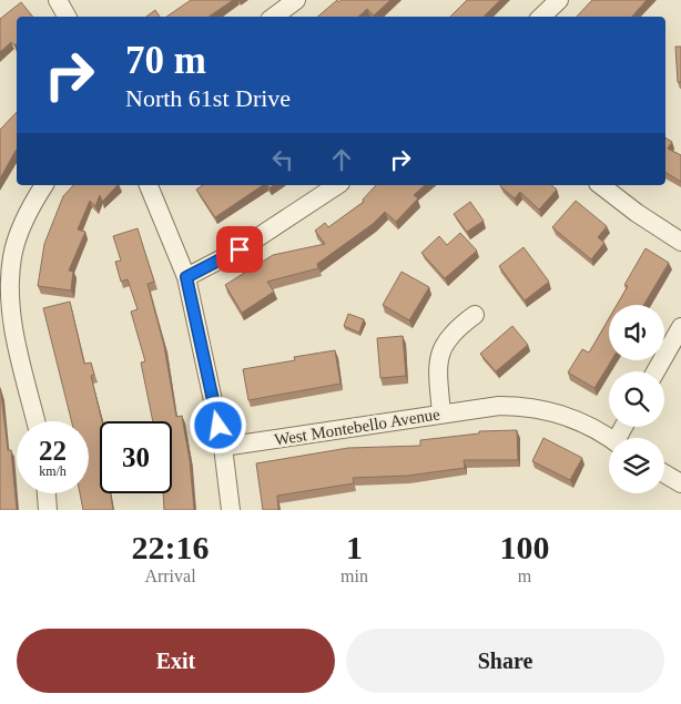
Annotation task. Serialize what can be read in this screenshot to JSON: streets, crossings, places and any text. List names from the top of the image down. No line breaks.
{"streets":{"street":["West Montebello Avenue"]},"page":{"turn":["70 m","North 61st Drive"],"speed":"22 km/h","limit":"30","eta":["22:16","Arrival","1","min","100","m"],"buttons":["Exit","Share"]}}
